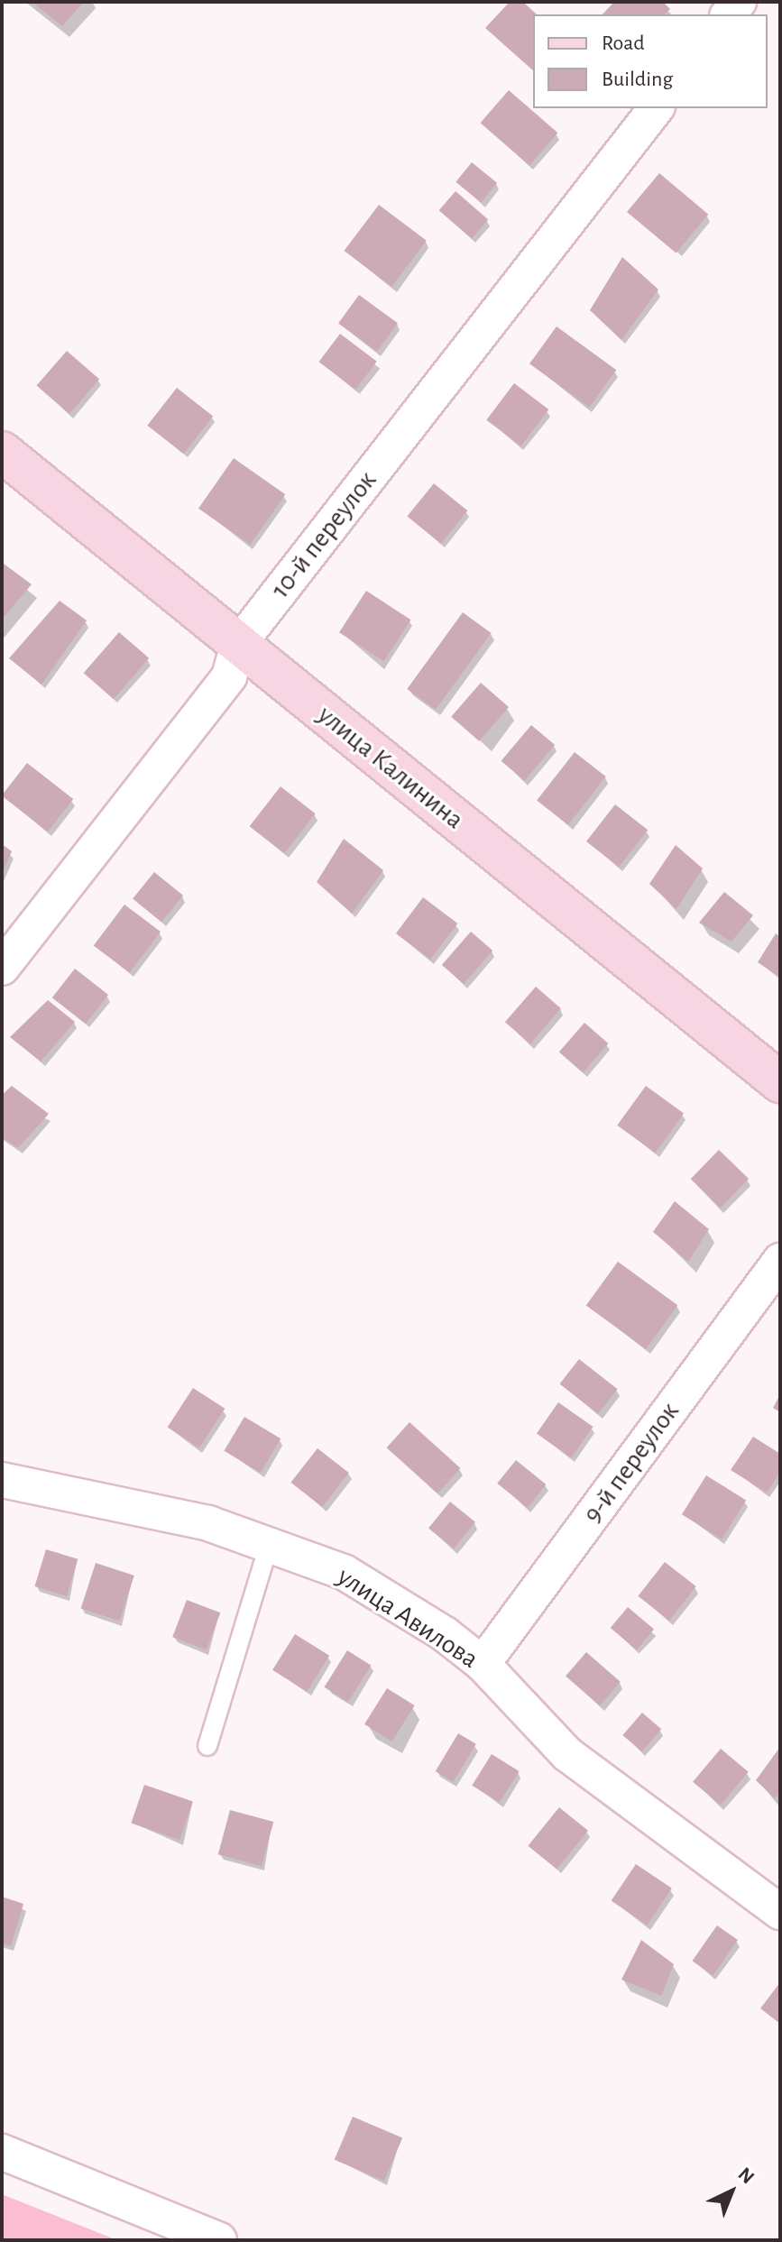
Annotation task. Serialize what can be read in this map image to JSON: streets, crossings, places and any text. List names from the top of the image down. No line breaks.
{"streets":{"main road":["улица Калинина"],"street":["10-й переулок","9-й переулок","улица Авилова"]},"crossings":[["10-й переулок","улица Калинина"],["9-й переулок","улица Авилова"]],"legend":["Road","Building"],"north":"top right"}
